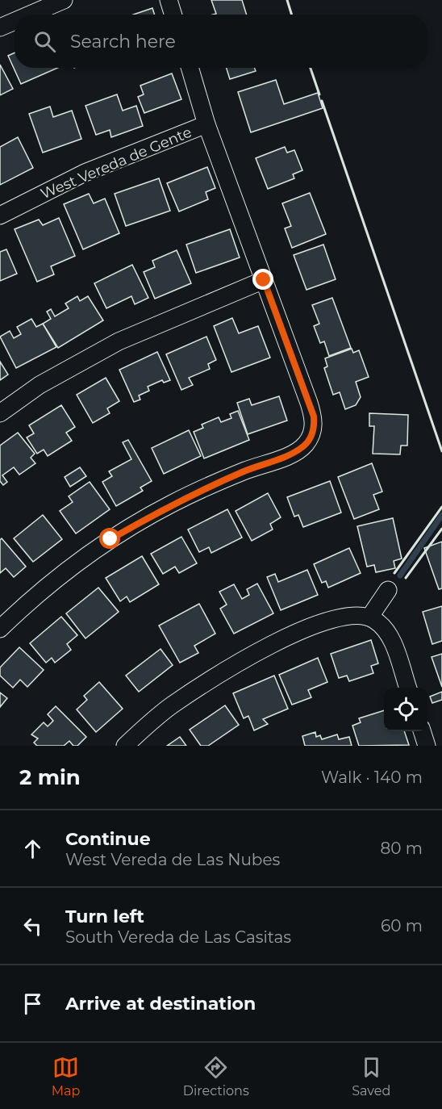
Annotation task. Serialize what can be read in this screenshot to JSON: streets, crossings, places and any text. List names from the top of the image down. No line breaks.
{"streets":{"street":["West Vereda de Gente"]},"page":{"search":"Search here","heading":["2 min","Walk · 140 m"],"list":[["Continue","West Vereda de Las Nubes","80 m"],["Turn left","South Vereda de Las Casitas","60 m"],"Arrive at destination"],"nav":["Map","Directions","Saved"]}}
